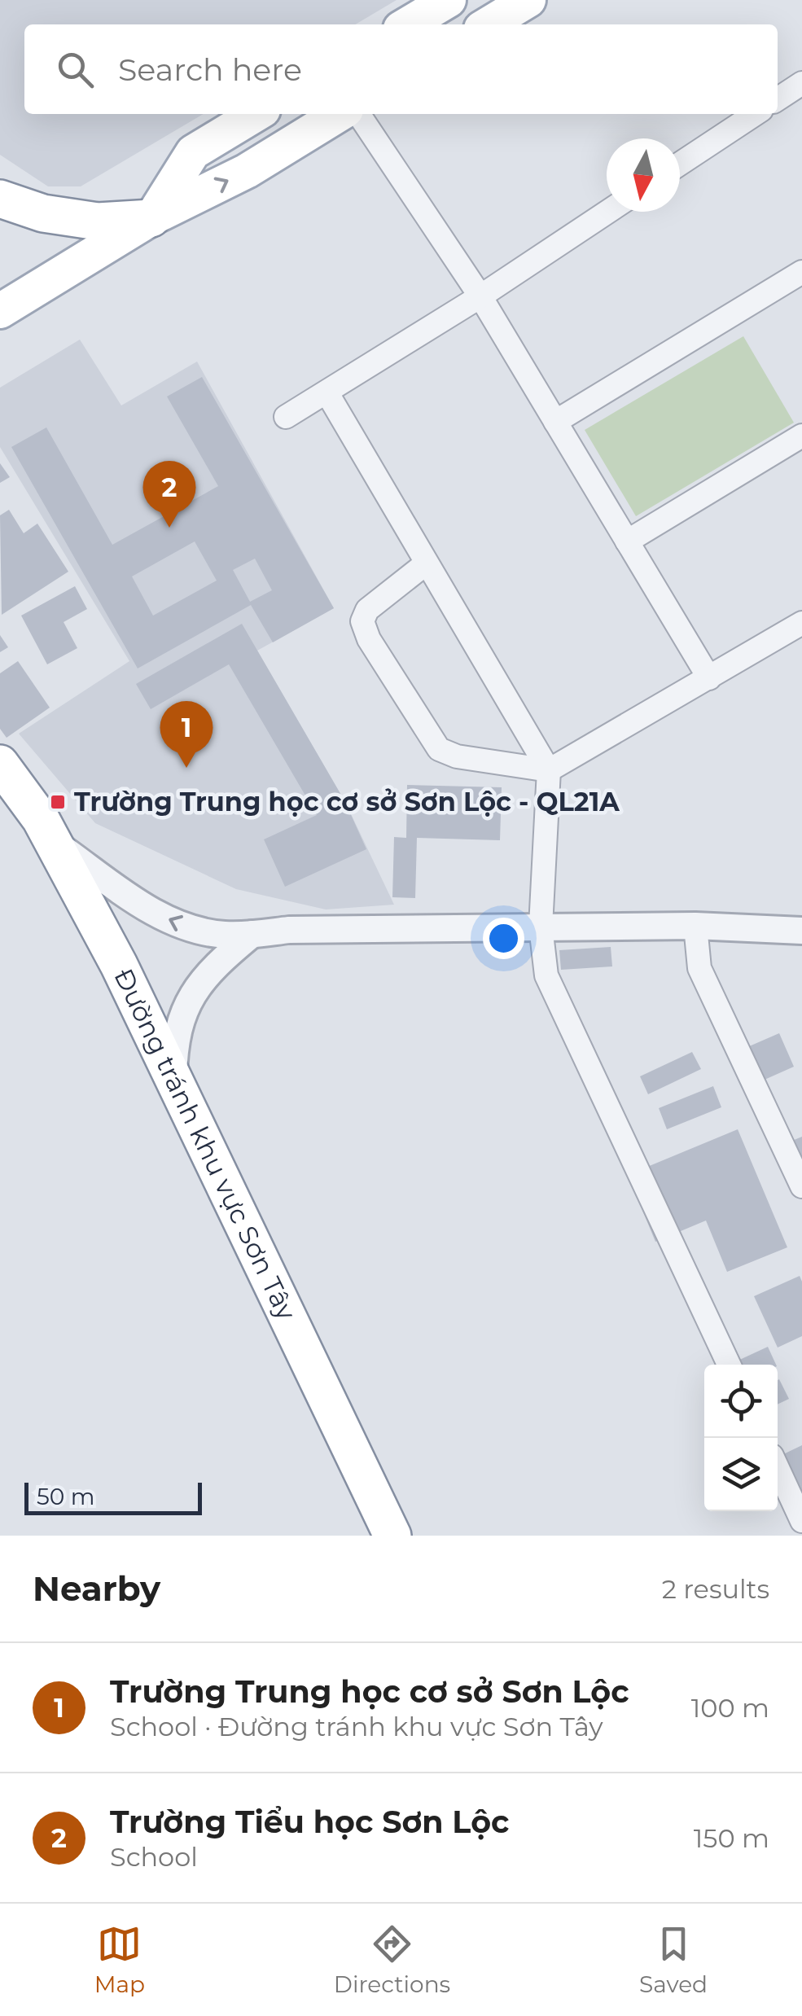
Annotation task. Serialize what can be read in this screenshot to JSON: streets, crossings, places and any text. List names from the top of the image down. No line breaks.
{"streets":{"highway":["Đường tránh khu vực Sơn Tây"]},"places":{"transit":["Trường Trung học cơ sở Sơn Lộc - QL21A"]},"scale_bar":"50 m","north":"bottom","page":{"search":"Search here","pins":["2","1"],"scale":"50 m","heading":["Nearby","2 results"],"list":[{"mark":"1","name":"Trường Trung học cơ sở Sơn Lộc","note":"School · Đường tránh khu vực Sơn Tây","value":"100 m"},{"mark":"2","name":"Trường Tiểu học Sơn Lộc","note":"School","value":"150 m"}],"nav":["Map","Directions","Saved"]}}
